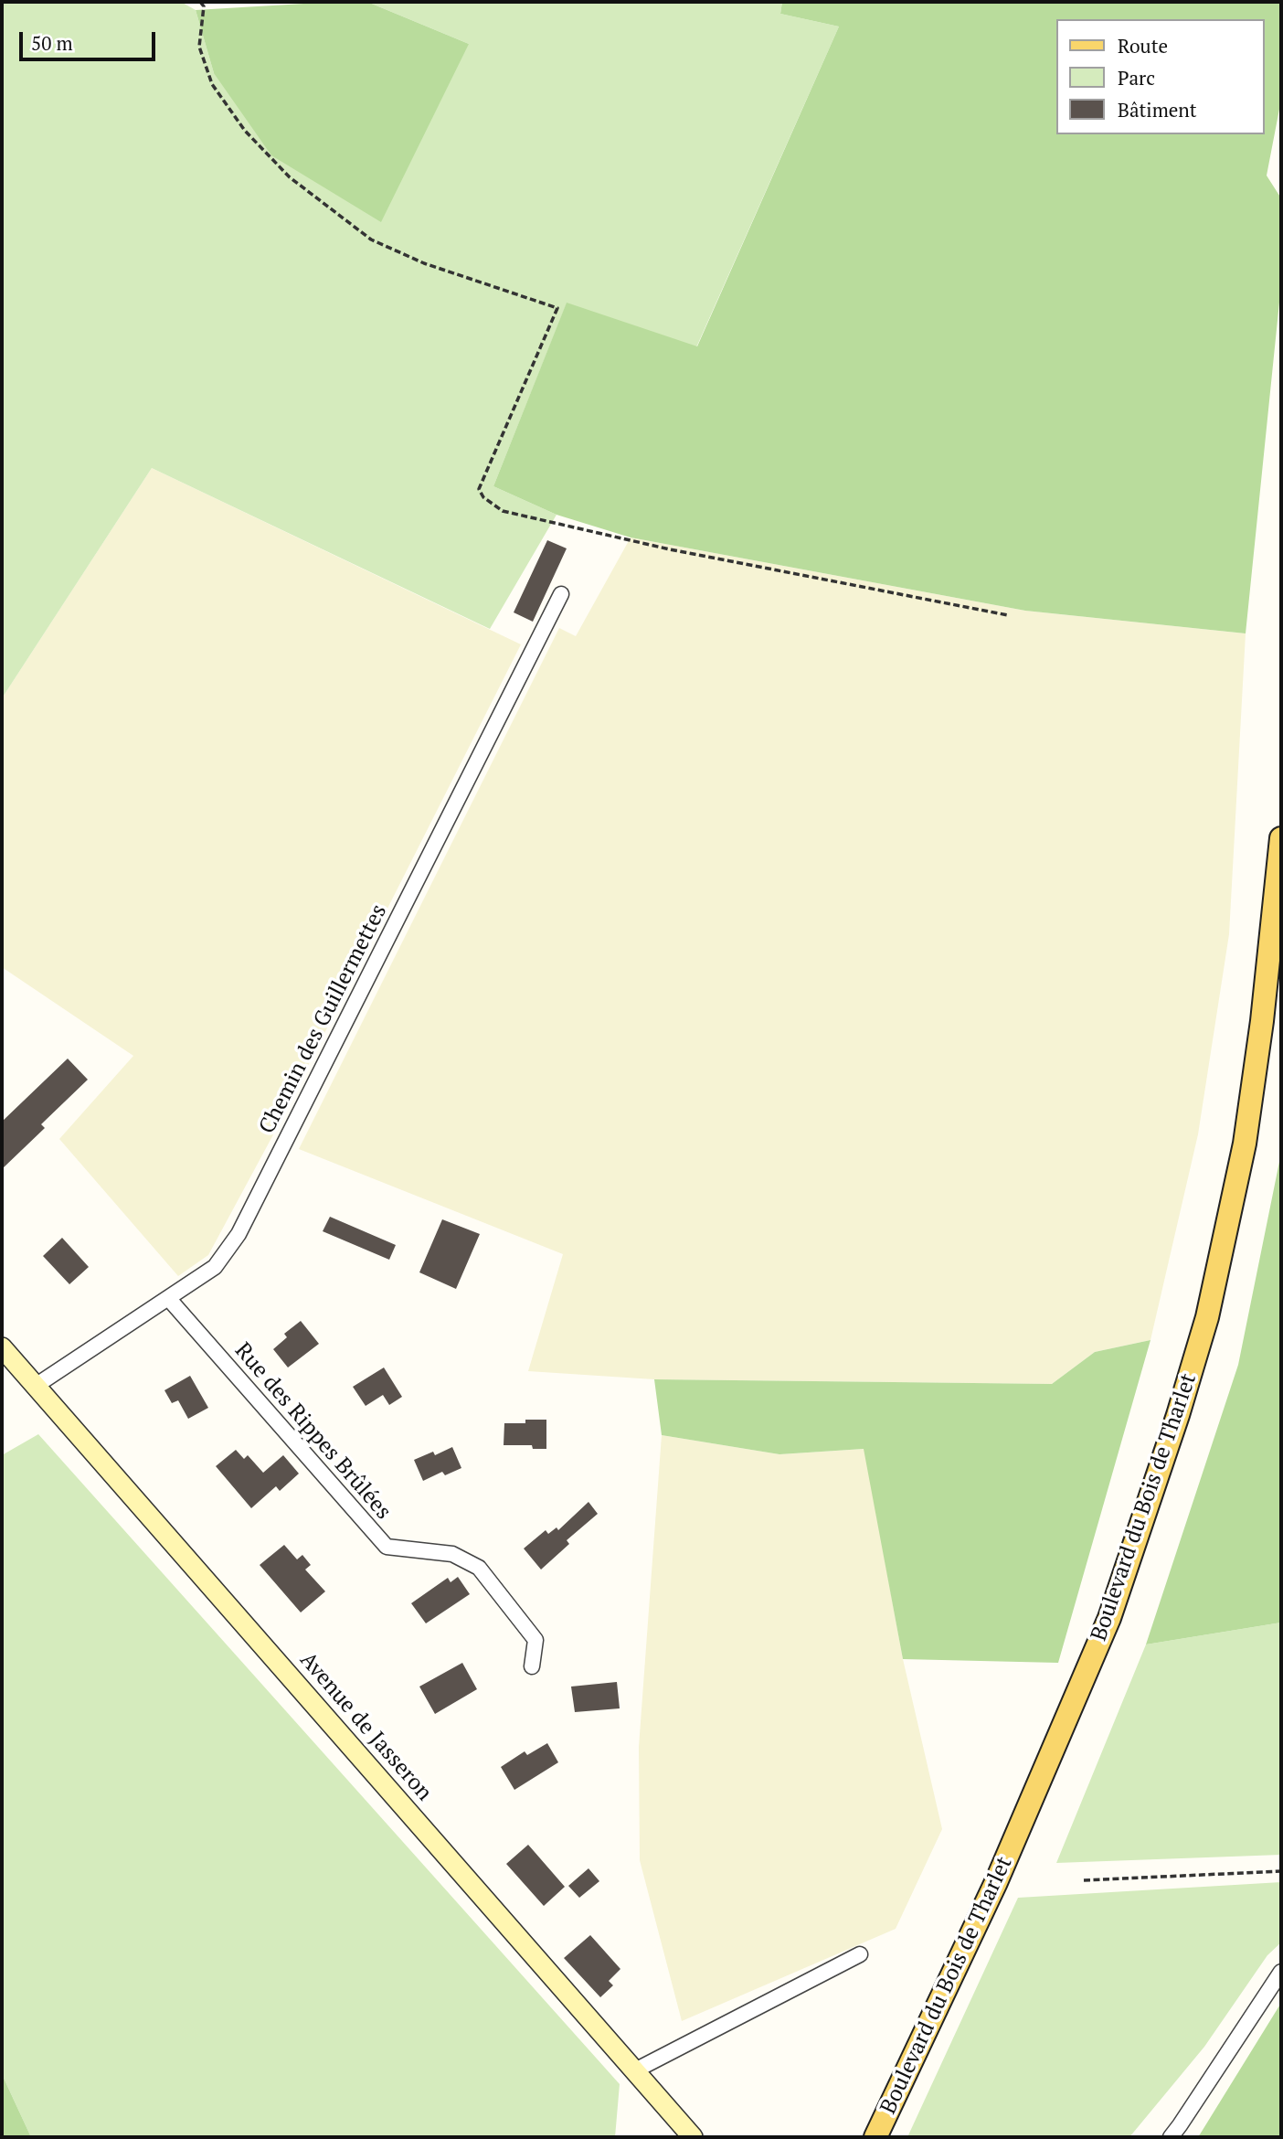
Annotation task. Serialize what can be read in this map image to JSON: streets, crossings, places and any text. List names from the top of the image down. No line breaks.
{"streets":{"main road":["Boulevard du Bois de Tharlet","Avenue de Jasseron"],"street":["Chemin des Guillermettes","Rue des Rippes Brûlées"]},"crossings":[["Chemin des Guillermettes","Rue des Rippes Brûlées"],["Chemin des Guillermettes","Avenue de Jasseron"]],"legend":["Route","Parc","Bâtiment"],"scale_bar":"50 m"}
